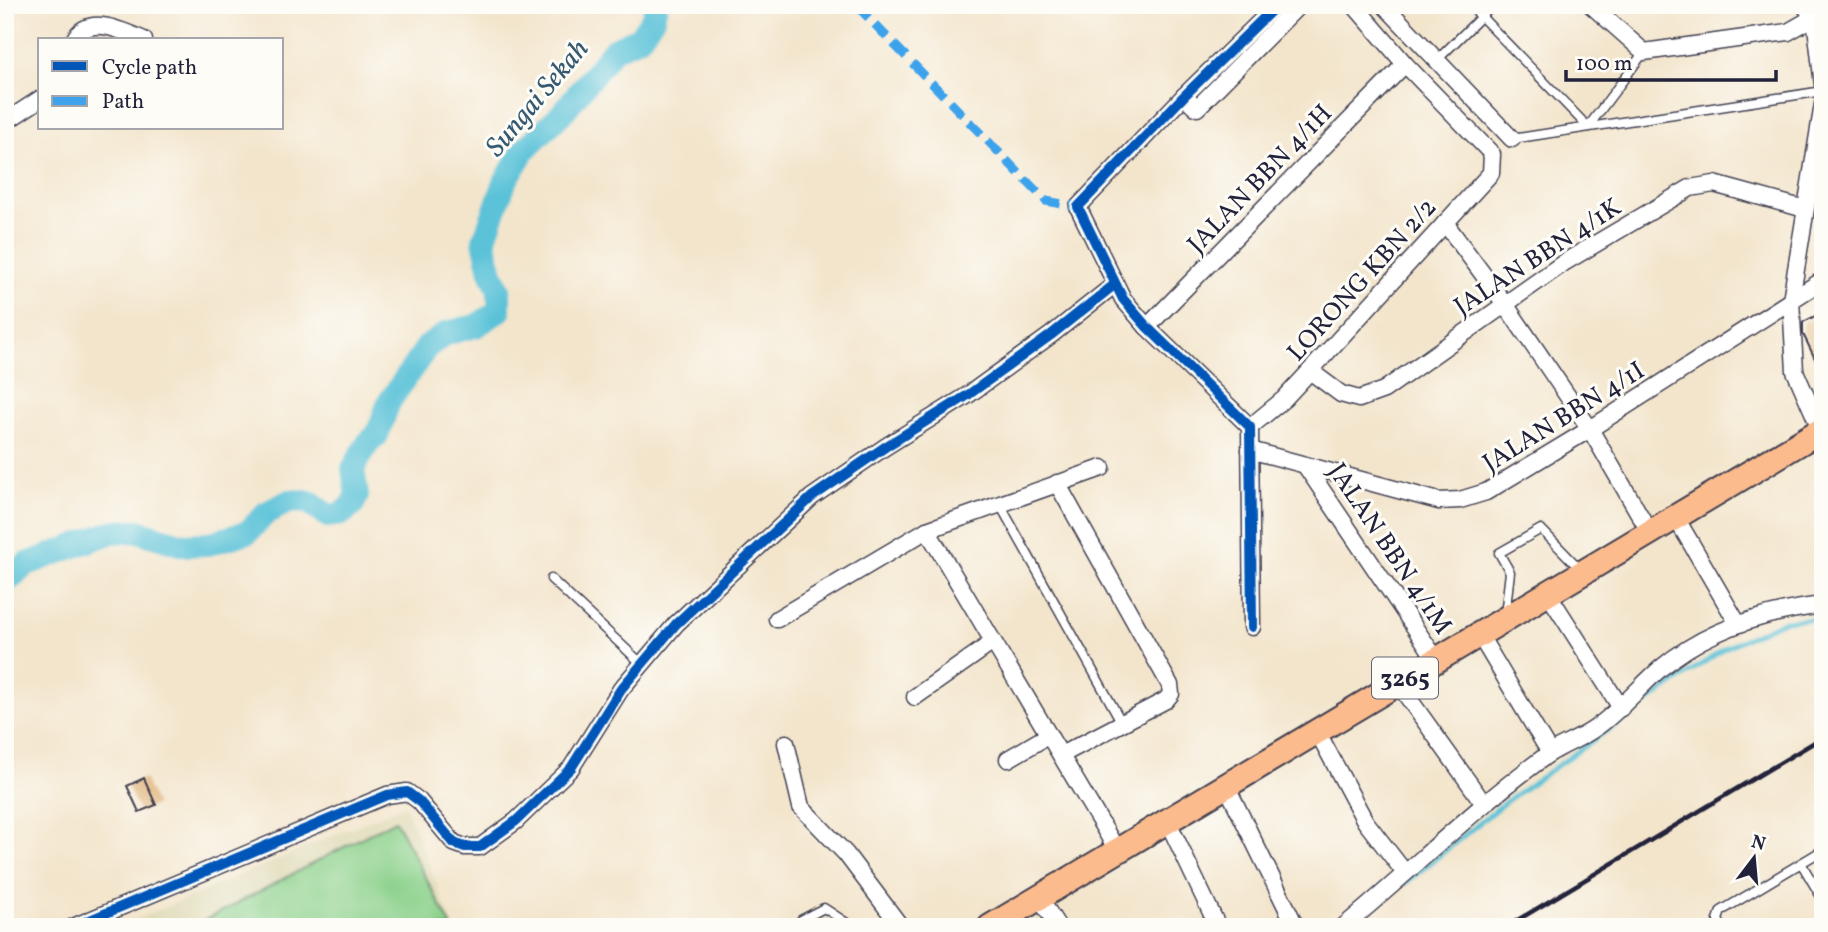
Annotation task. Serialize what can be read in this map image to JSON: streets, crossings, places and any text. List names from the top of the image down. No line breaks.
{"streets":{"main road":["3265"],"street":["JALAN BBN 4/1H","JALAN BBN 4/1K","LORONG KBN 2/2","JALAN BBN 4/1I","JALAN BBN 4/1M"]},"crossings":[["JALAN BBN 4/1H","LORONG KBN 2/2"],["JALAN BBN 4/1K","LORONG KBN 2/2"],["JALAN BBN 4/1I","JALAN BBN 4/1M"],["JALAN BBN 4/1M","3265"]],"water":["Sungai Sekah"],"legend":["Cycle path","Path"],"scale_bar":"100 m","north":"top"}
